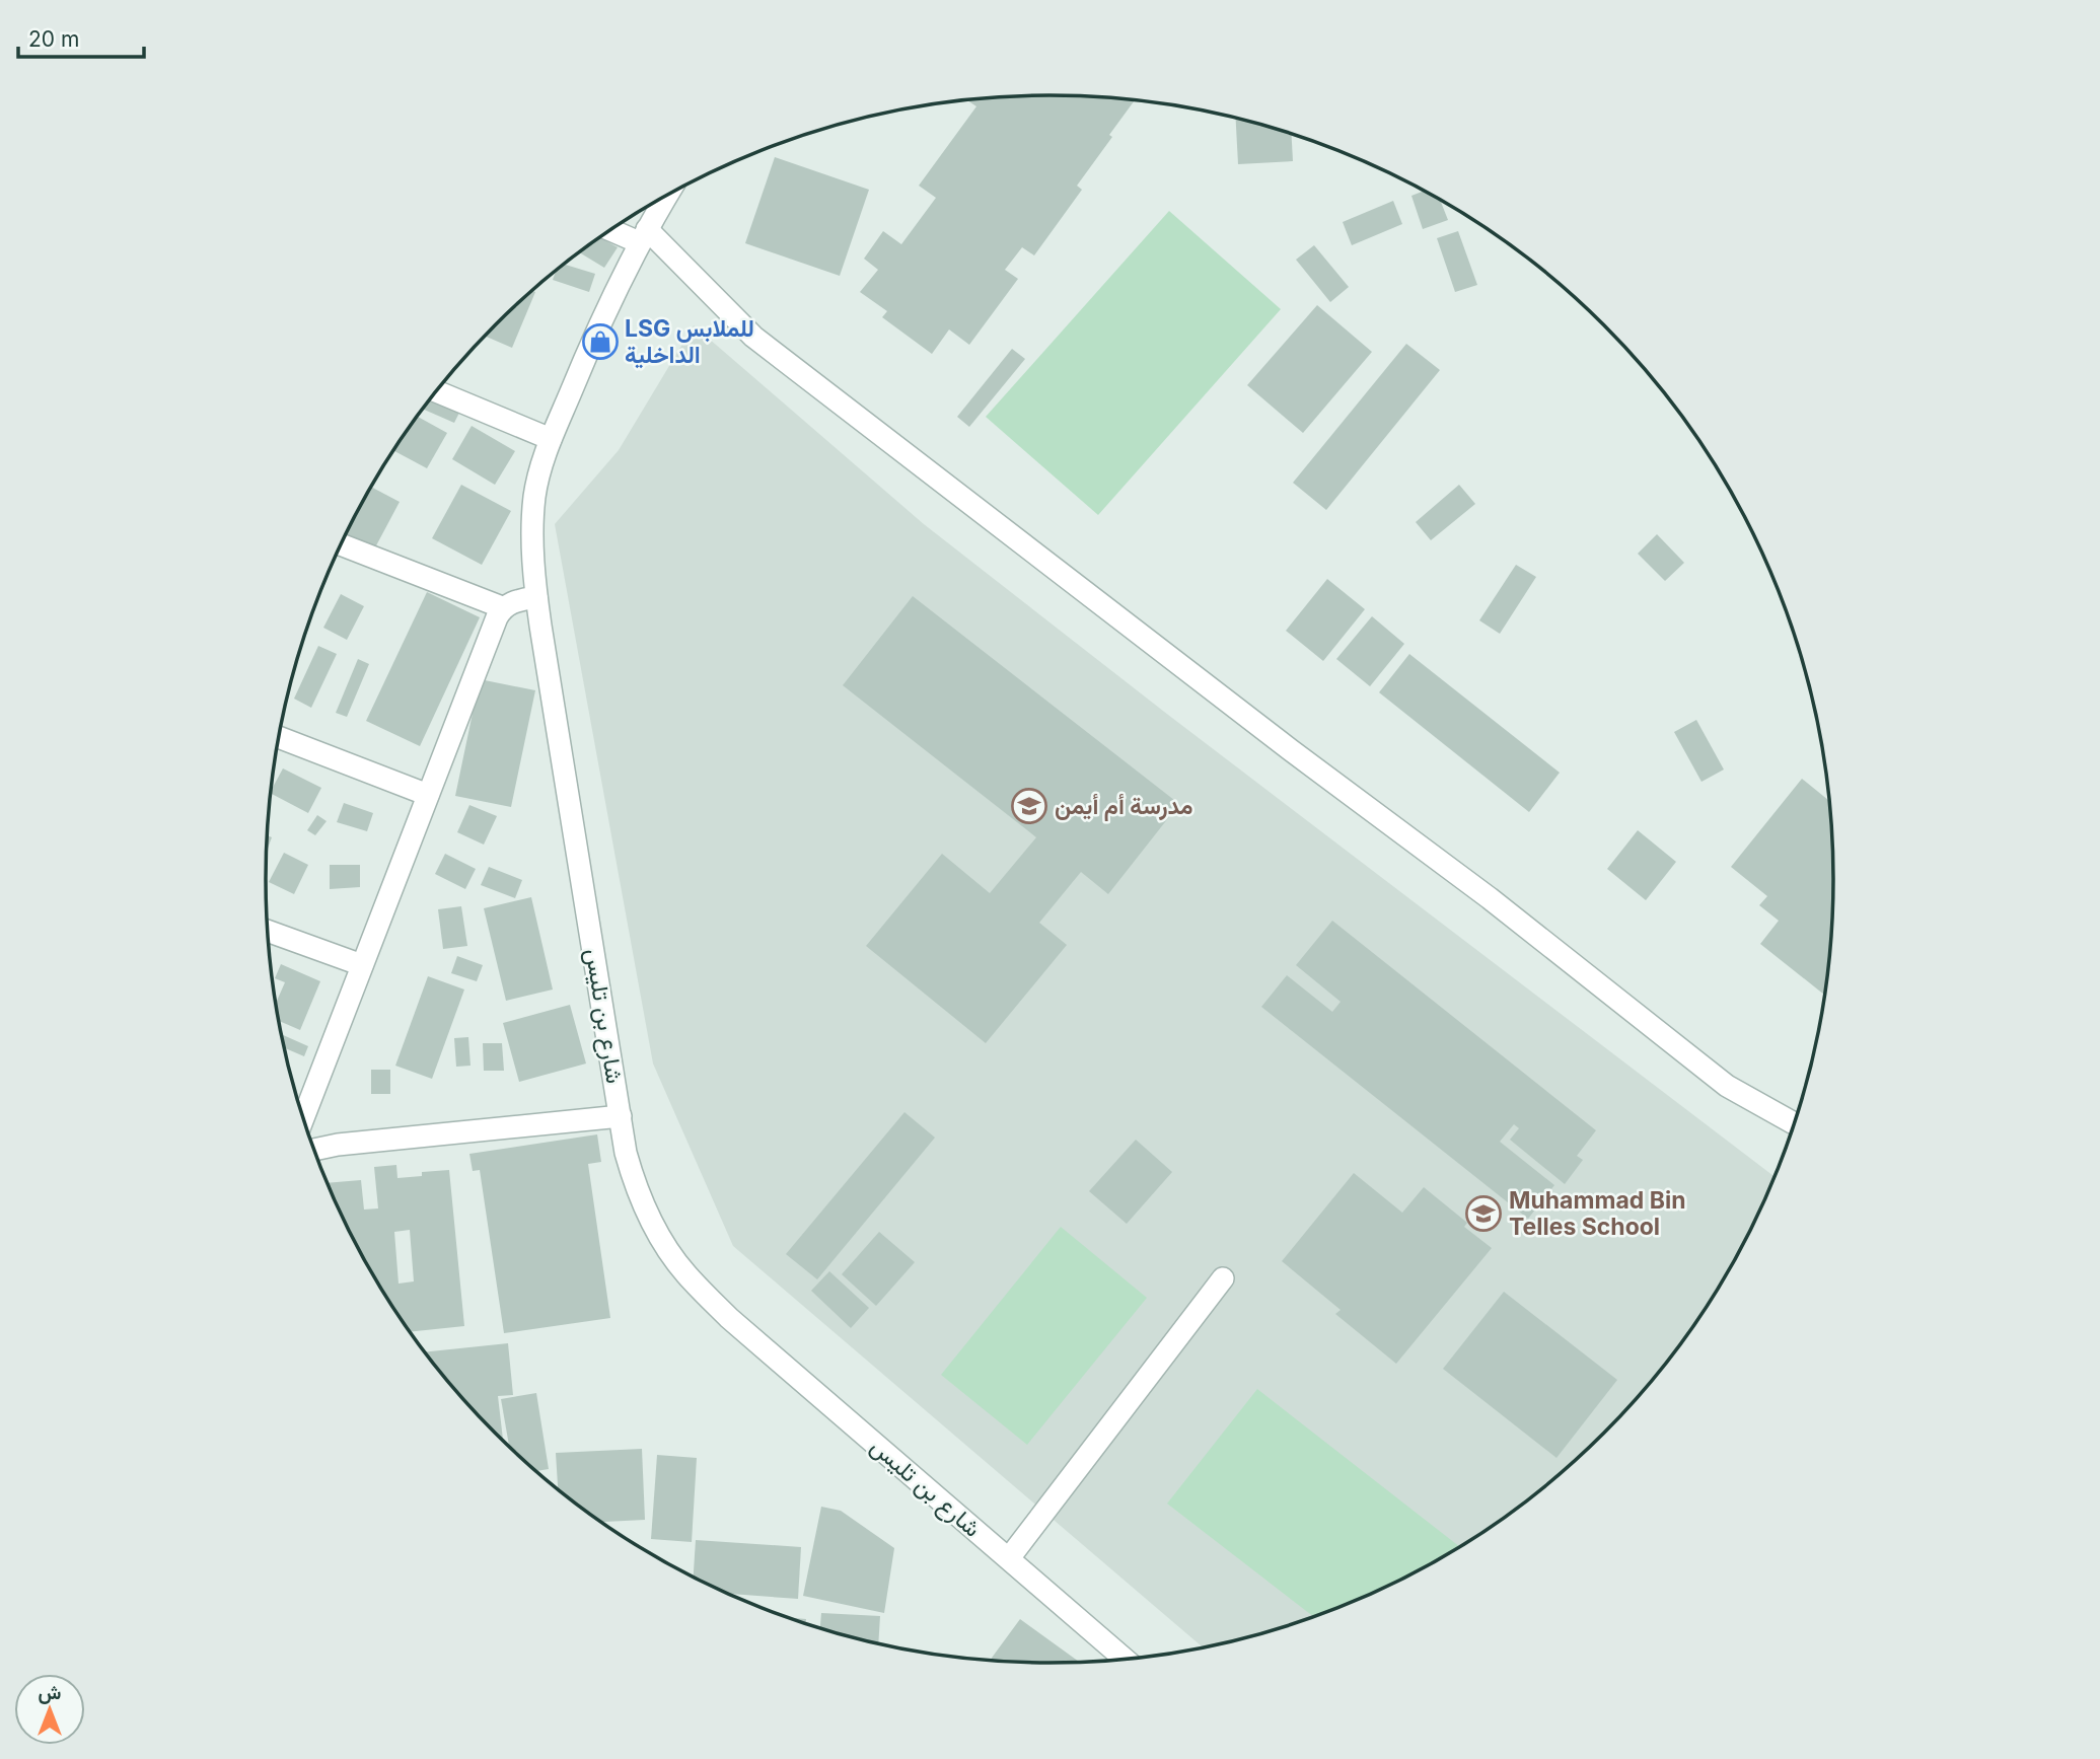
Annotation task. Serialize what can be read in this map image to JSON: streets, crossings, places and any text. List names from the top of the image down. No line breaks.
{"streets":{"street":["شارع بن تليس"]},"places":{"shop":["LSG للملابس الداخلية"],"school or university":["مدرسة أم أيمن","Muhammad Bin Telles School"]},"scale_bar":"20 m","north":"top"}
